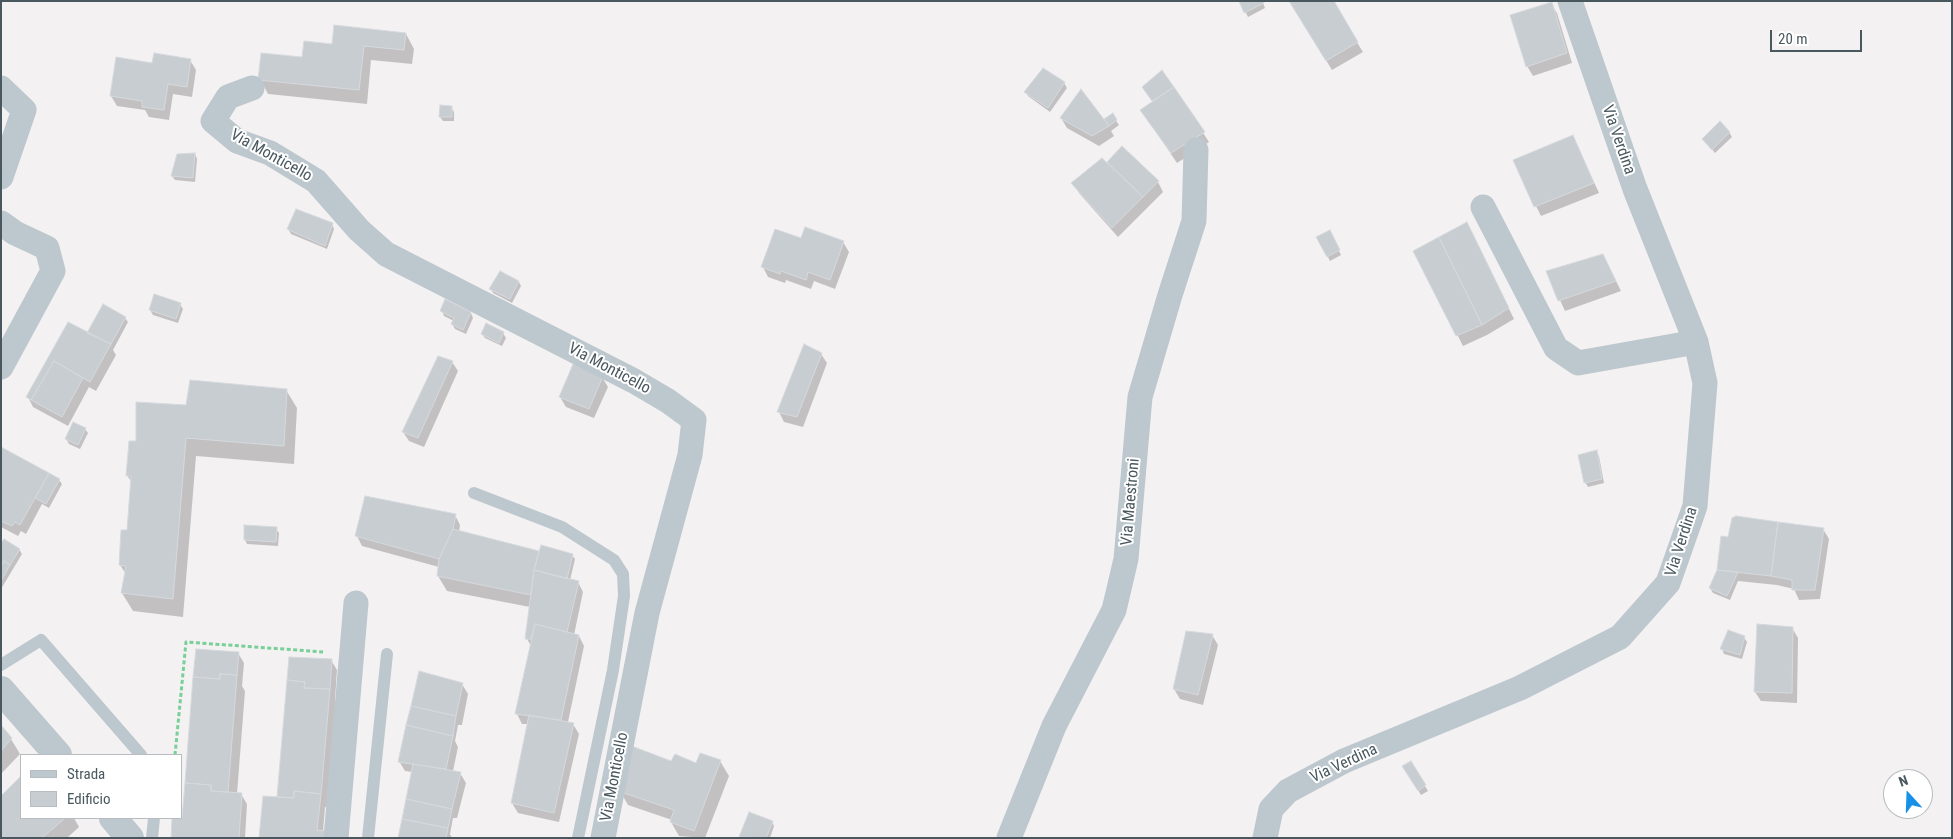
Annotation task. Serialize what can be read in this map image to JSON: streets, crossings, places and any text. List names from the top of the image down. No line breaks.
{"streets":{"street":["Via Verdina","Via Monticello","Via Maestroni"]},"legend":["Strada","Edificio"],"scale_bar":"20 m","north":"top"}
